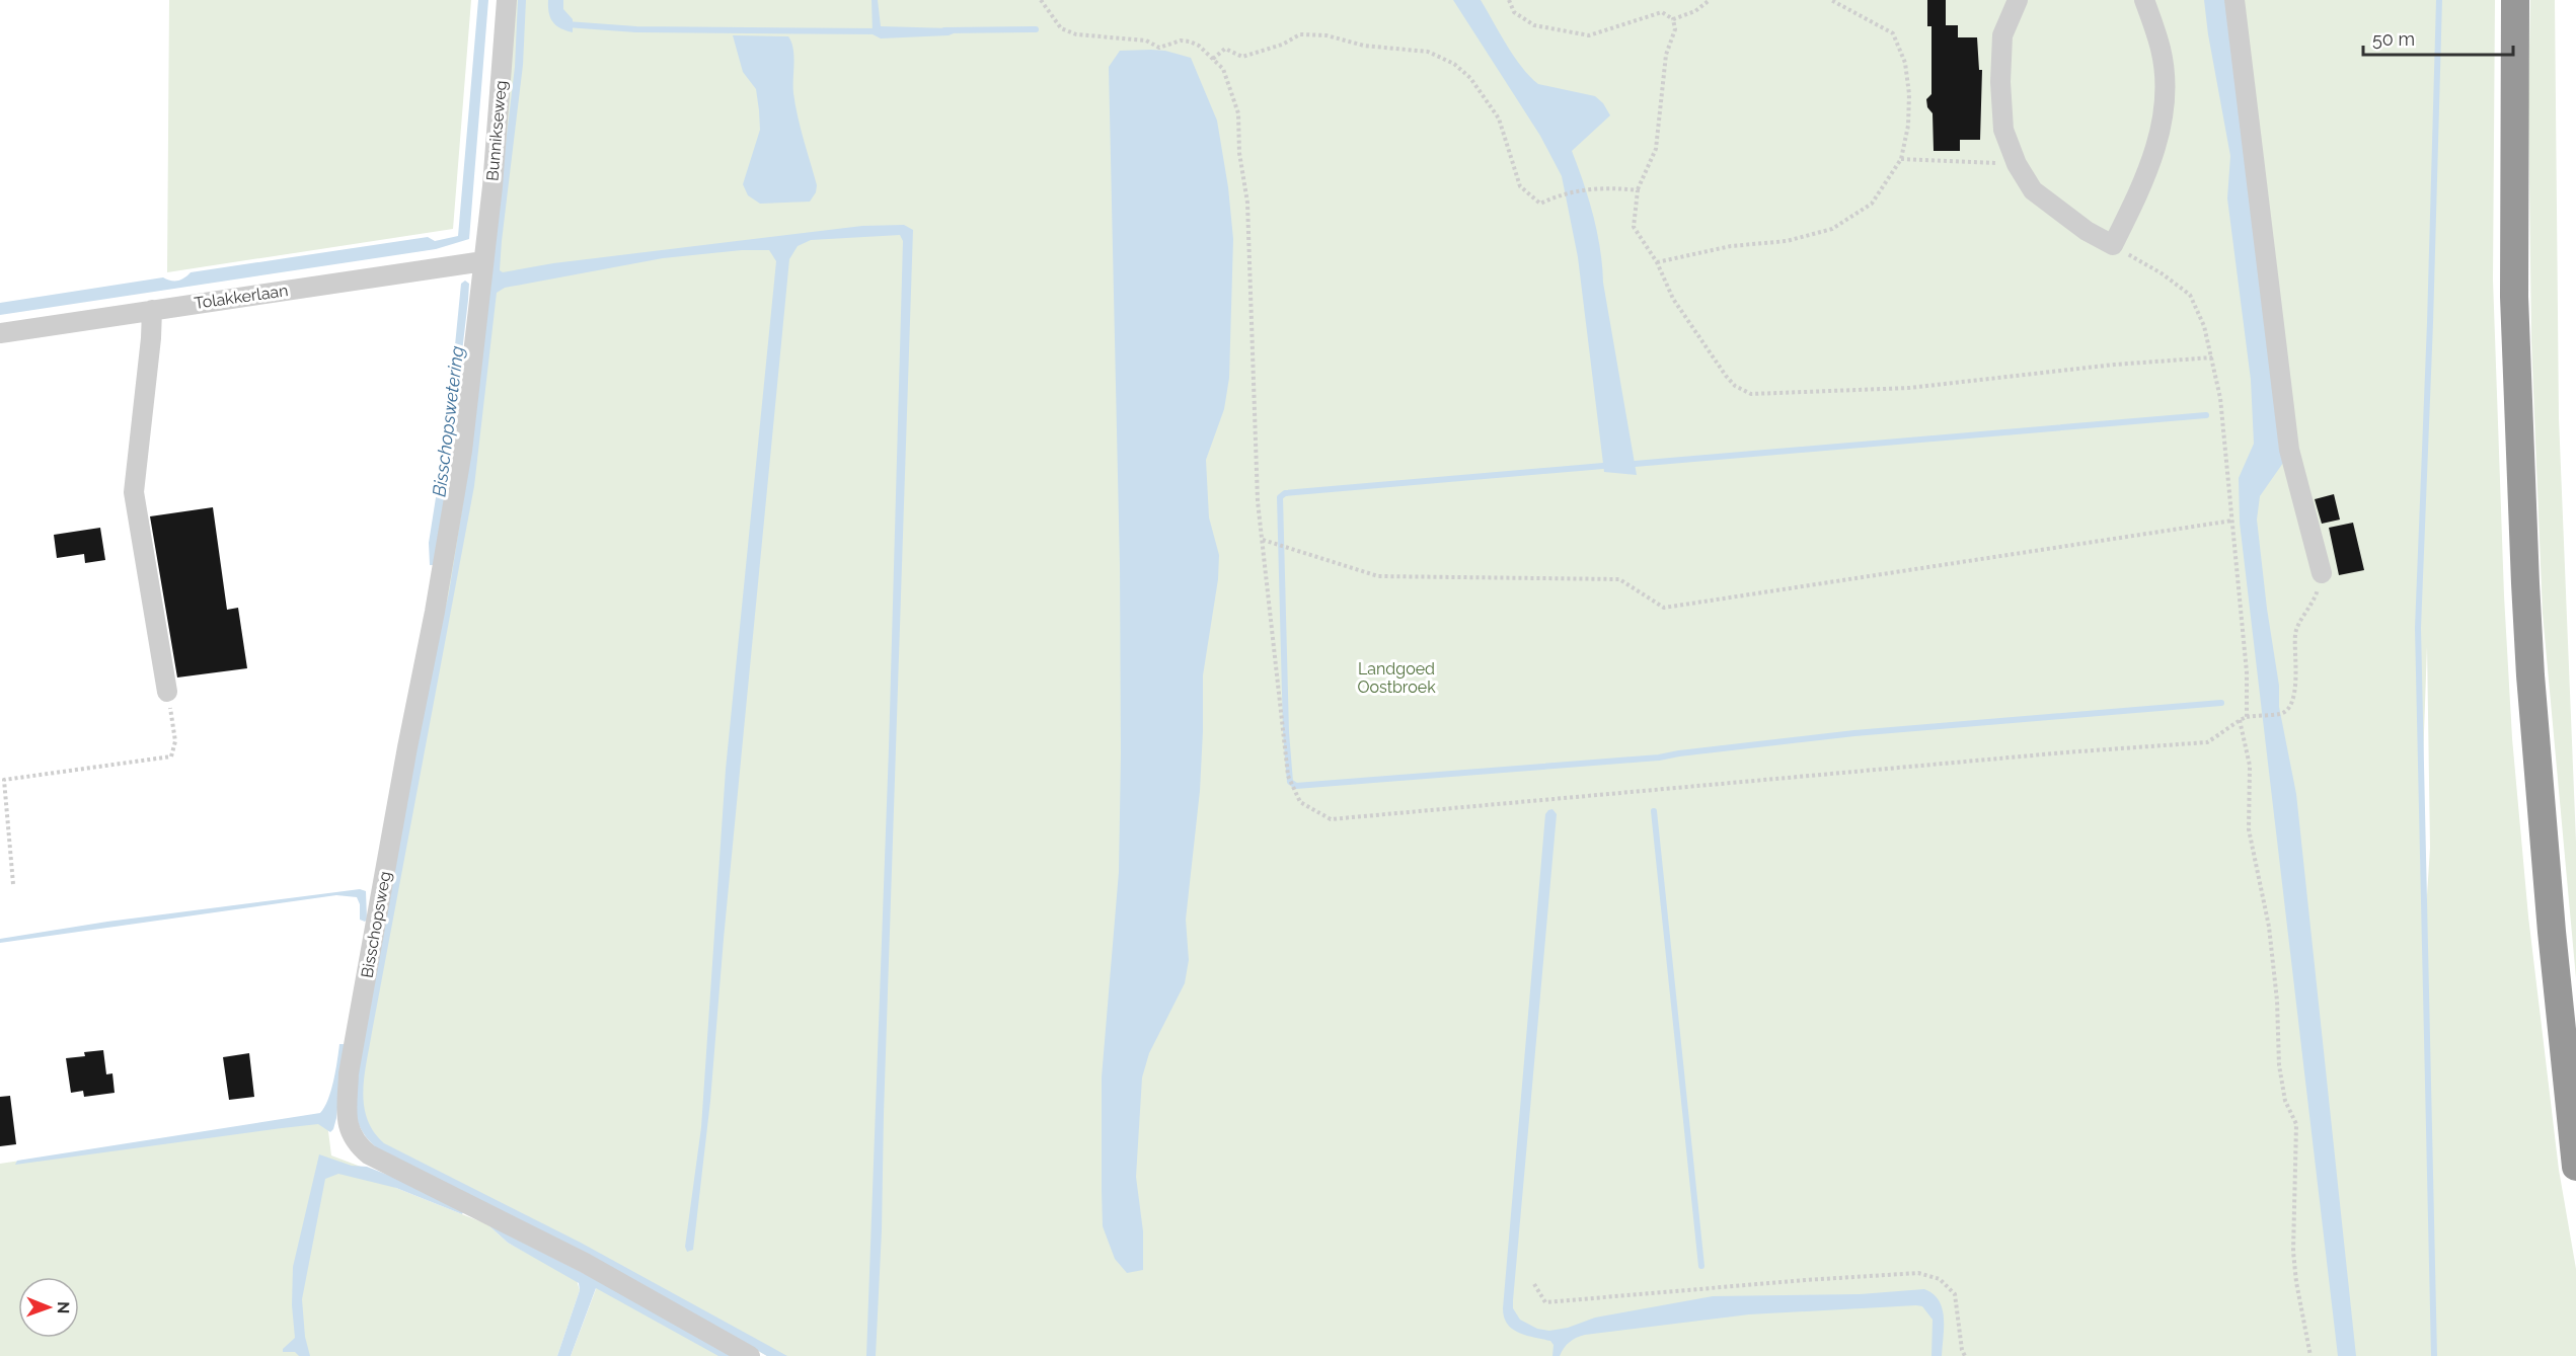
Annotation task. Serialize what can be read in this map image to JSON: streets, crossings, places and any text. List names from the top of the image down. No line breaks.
{"streets":{"street":["Bunnikseweg","Tolakkerlaan","Bisschopsweg"]},"crossings":[["Bunnikseweg","Tolakkerlaan"],["Bunnikseweg","Bisschopsweg"],["Tolakkerlaan","Bisschopsweg"]],"water":["Bisschopswetering"],"parks":["Landgoed Oostbroek"],"scale_bar":"50 m","north":"right"}
